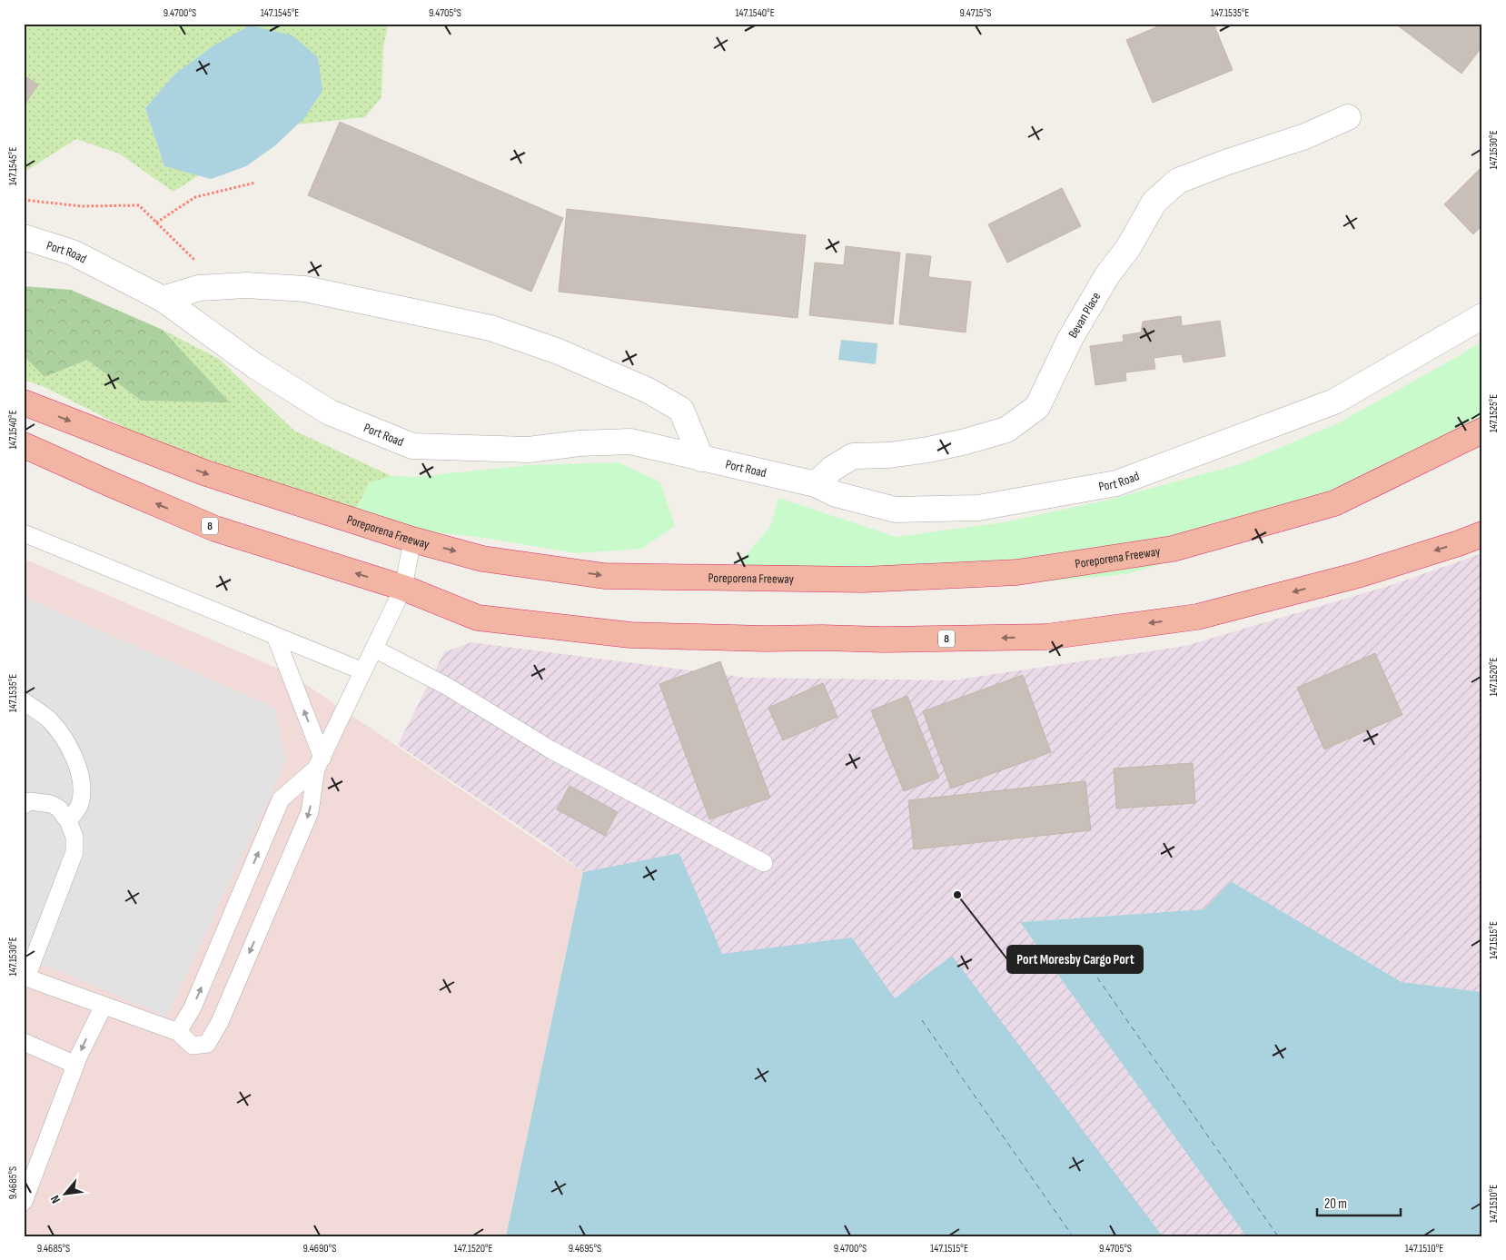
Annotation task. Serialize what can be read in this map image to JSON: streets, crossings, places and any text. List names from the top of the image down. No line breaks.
{"streets":{"highway":["8","Poreporena Freeway"],"street":["Port Road","Bevan Place"]},"crossings":[["Port Road","Bevan Place"]],"places":["Port Moresby Cargo Port"],"scale_bar":"20 m","north":"bottom left","coordinates":["9.4700°S","147.1545°E","9.4705°S","147.1540°E","9.4715°S","147.1535°E","147.1530°E","147.1525°E","147.1520°E","147.1515°E","9.4685°S","147.1510°E","9.4690°S","9.4695°S"]}
